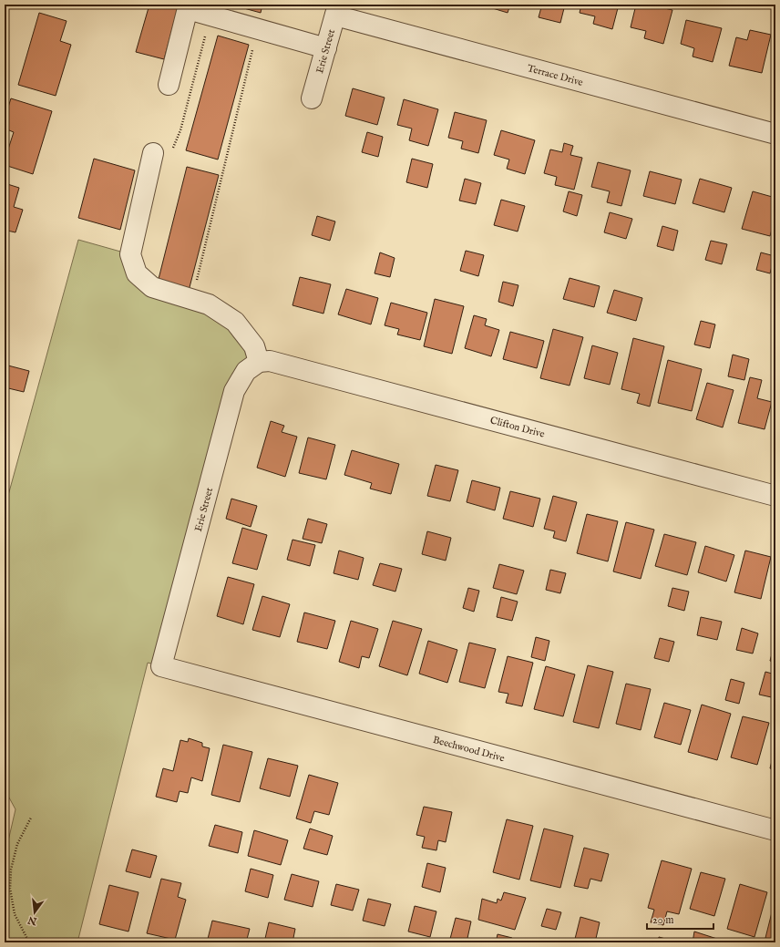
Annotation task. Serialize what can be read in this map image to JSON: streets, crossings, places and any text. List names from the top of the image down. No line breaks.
{"streets":{"street":["Erie Street","Terrace Drive","Clifton Drive","Beechwood Drive"]},"crossings":[["Erie Street","Terrace Drive"],["Erie Street","Clifton Drive"],["Erie Street","Beechwood Drive"]],"scale_bar":"20 m","north":"bottom"}
